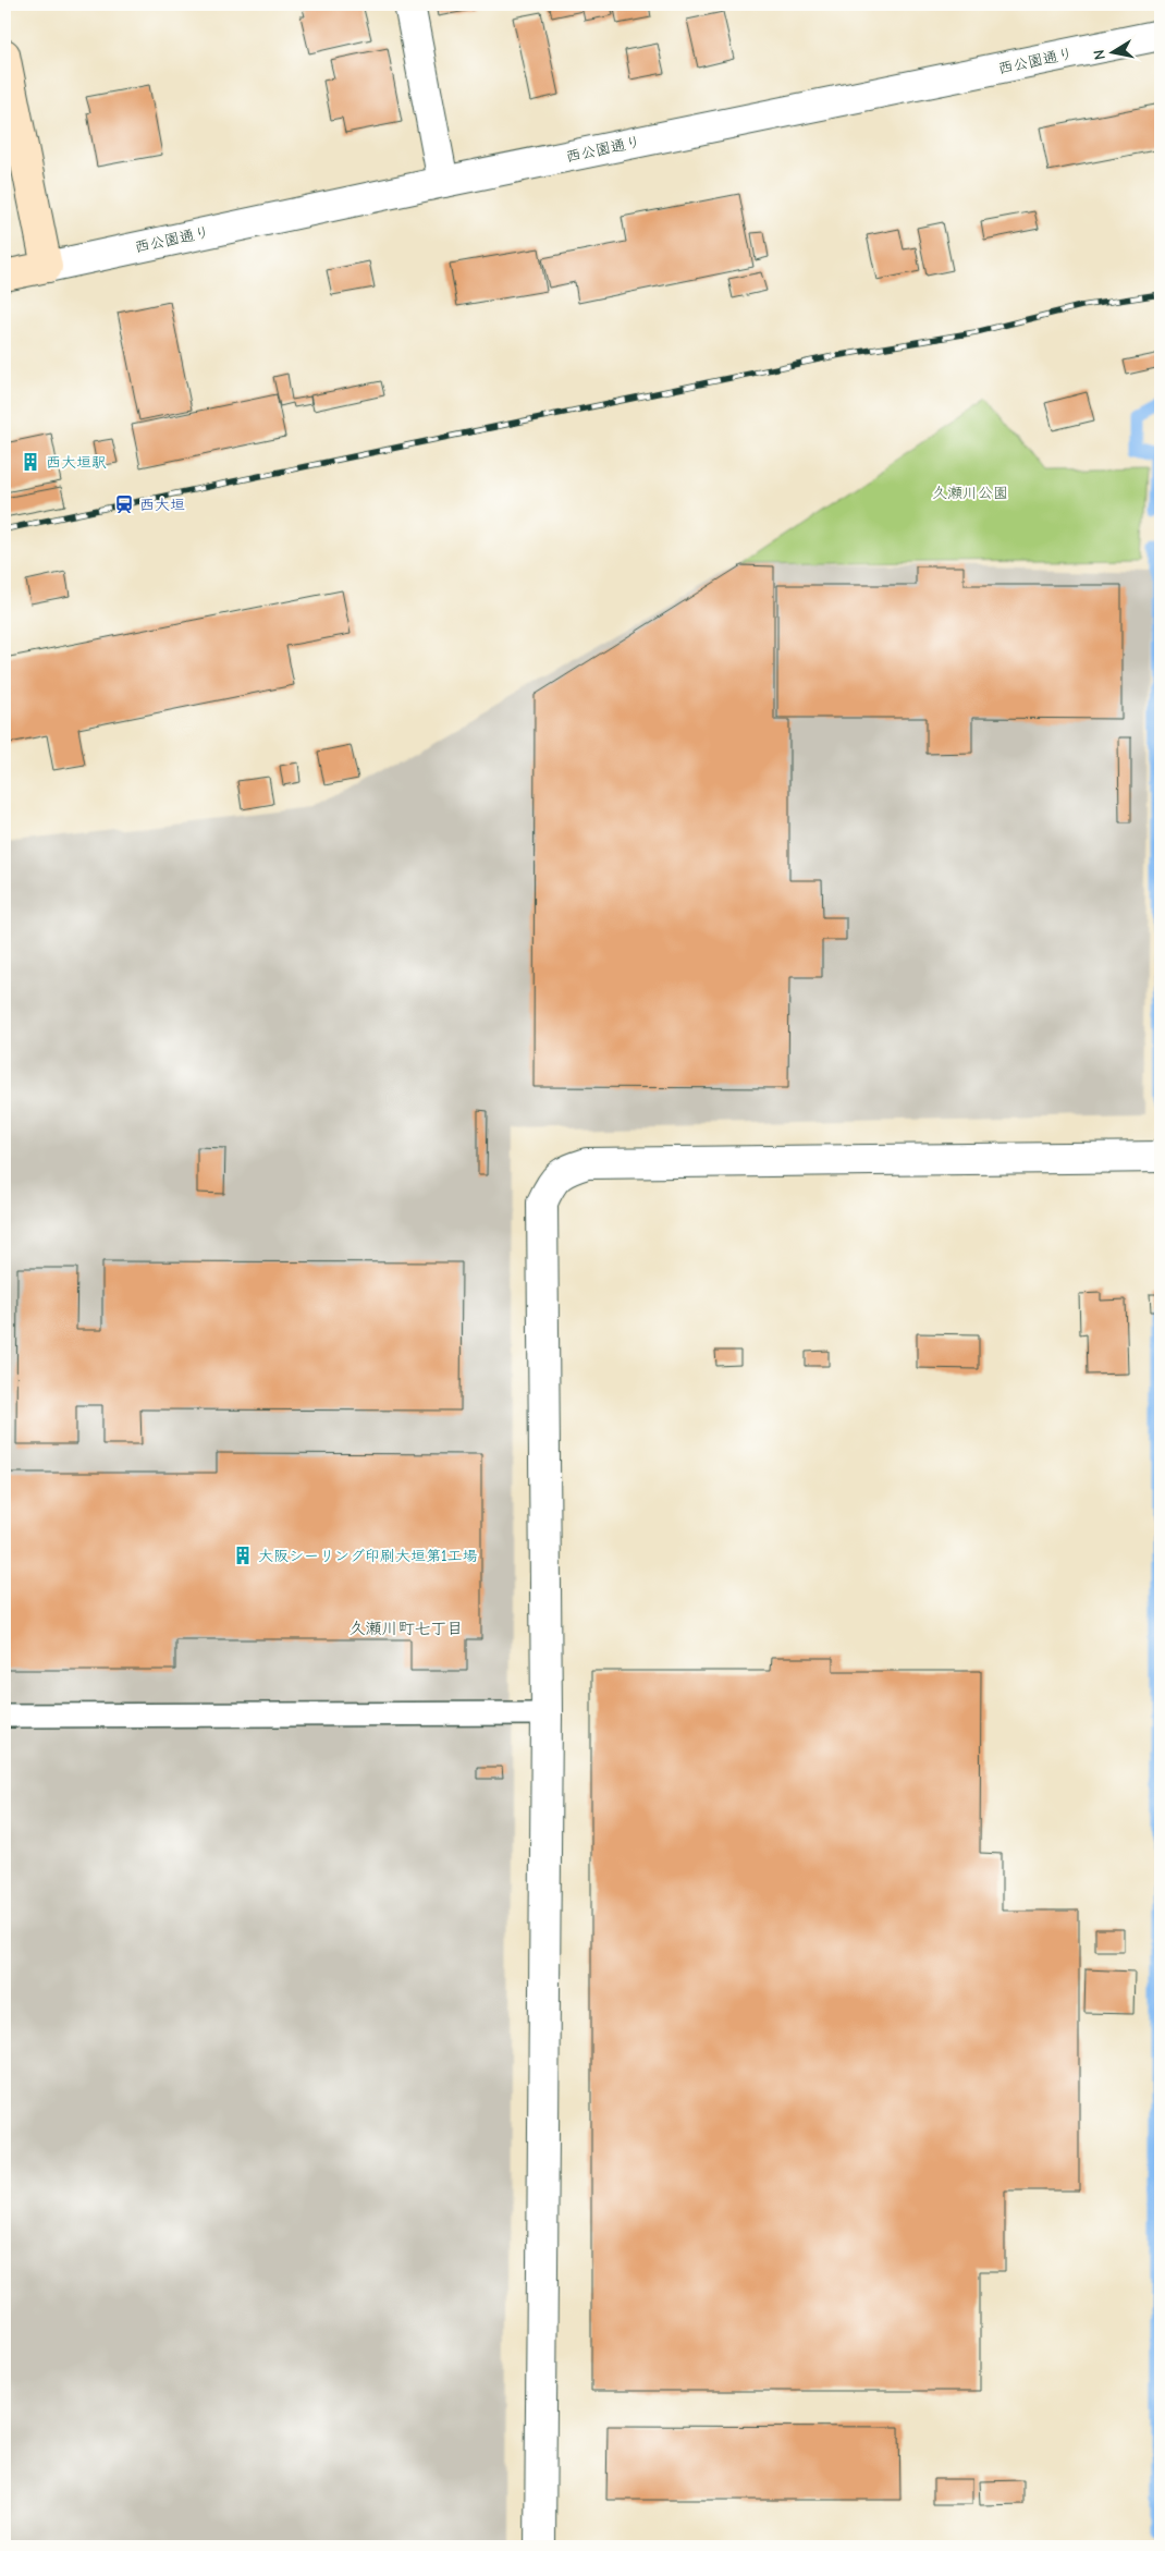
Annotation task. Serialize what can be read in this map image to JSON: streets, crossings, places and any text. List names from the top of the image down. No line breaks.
{"streets":{"street":["西公園通り"]},"districts":["久瀬川町七丁目"],"parks":["久瀬川公園"],"places":{"building":["西大垣駅","大阪シーリング印刷大垣第1工場"],"station":["西大垣"]},"north":"left"}
